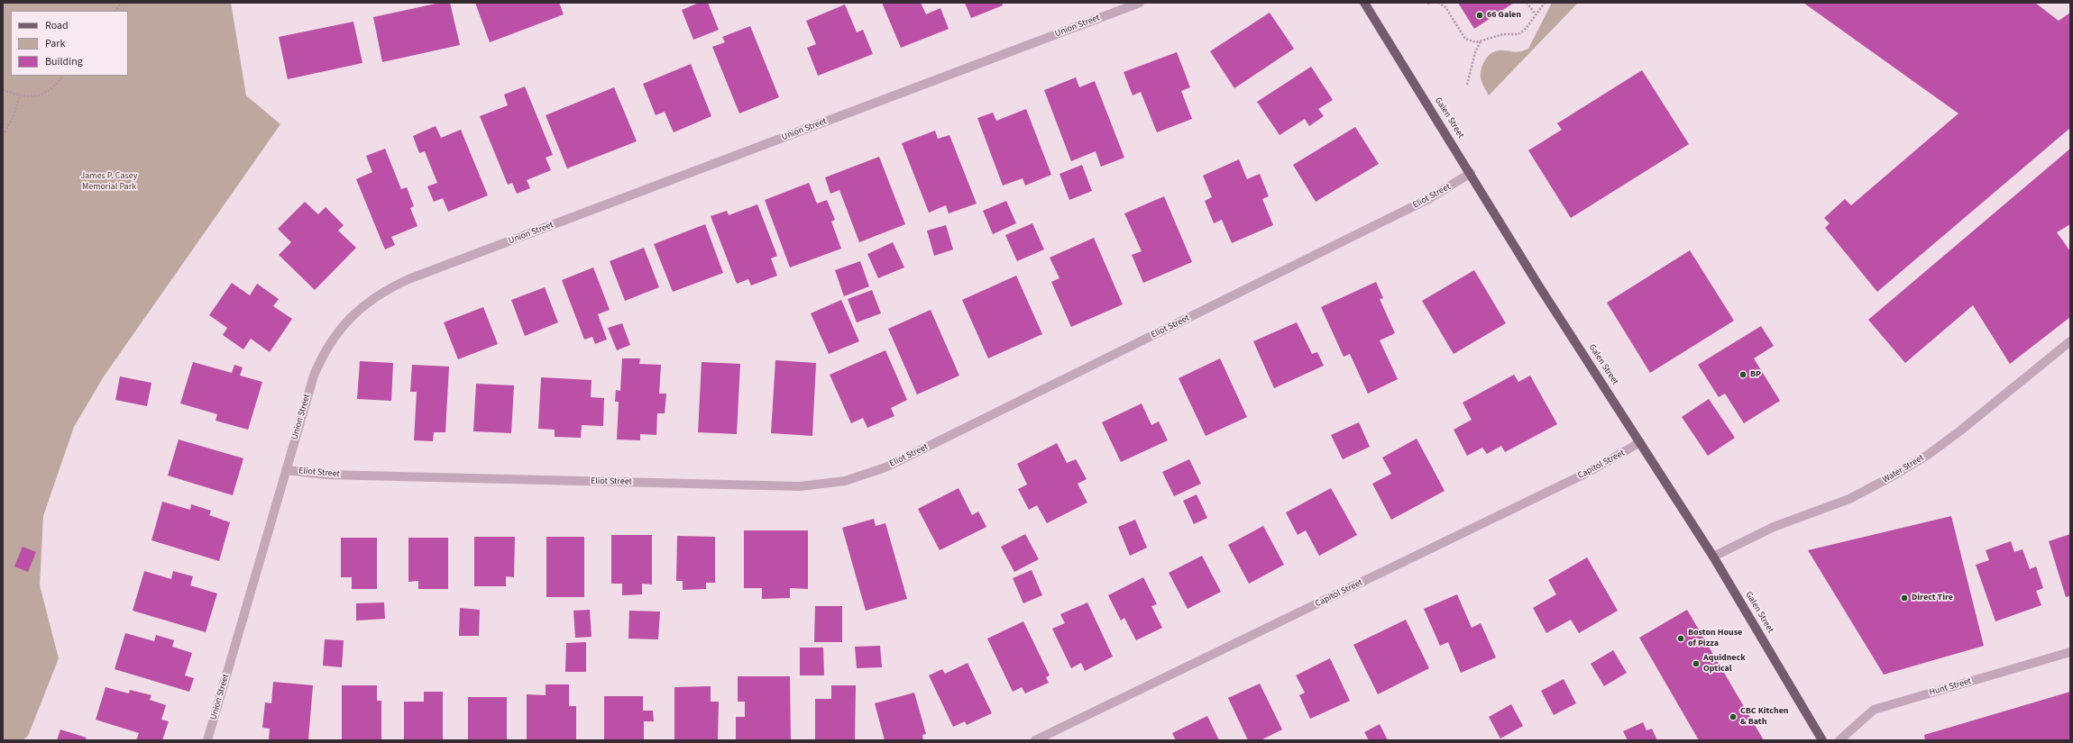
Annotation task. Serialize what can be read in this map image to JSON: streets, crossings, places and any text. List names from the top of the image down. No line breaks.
{"streets":{"main road":["Galen Street"],"street":["Union Street","Eliot Street","Capitol Street","Water Street","Hunt Street"]},"crossings":[["Union Street","Eliot Street"],["Galen Street","Eliot Street"],["Galen Street","Capitol Street"],["Galen Street","Water Street"]],"parks":["James P. Casey Memorial Park"],"places":["66 Galen","BP","Direct Tire","Boston House of Pizza","Aquidneck Optical","CBC Kitchen & Bath"],"legend":["Road","Park","Building"]}
